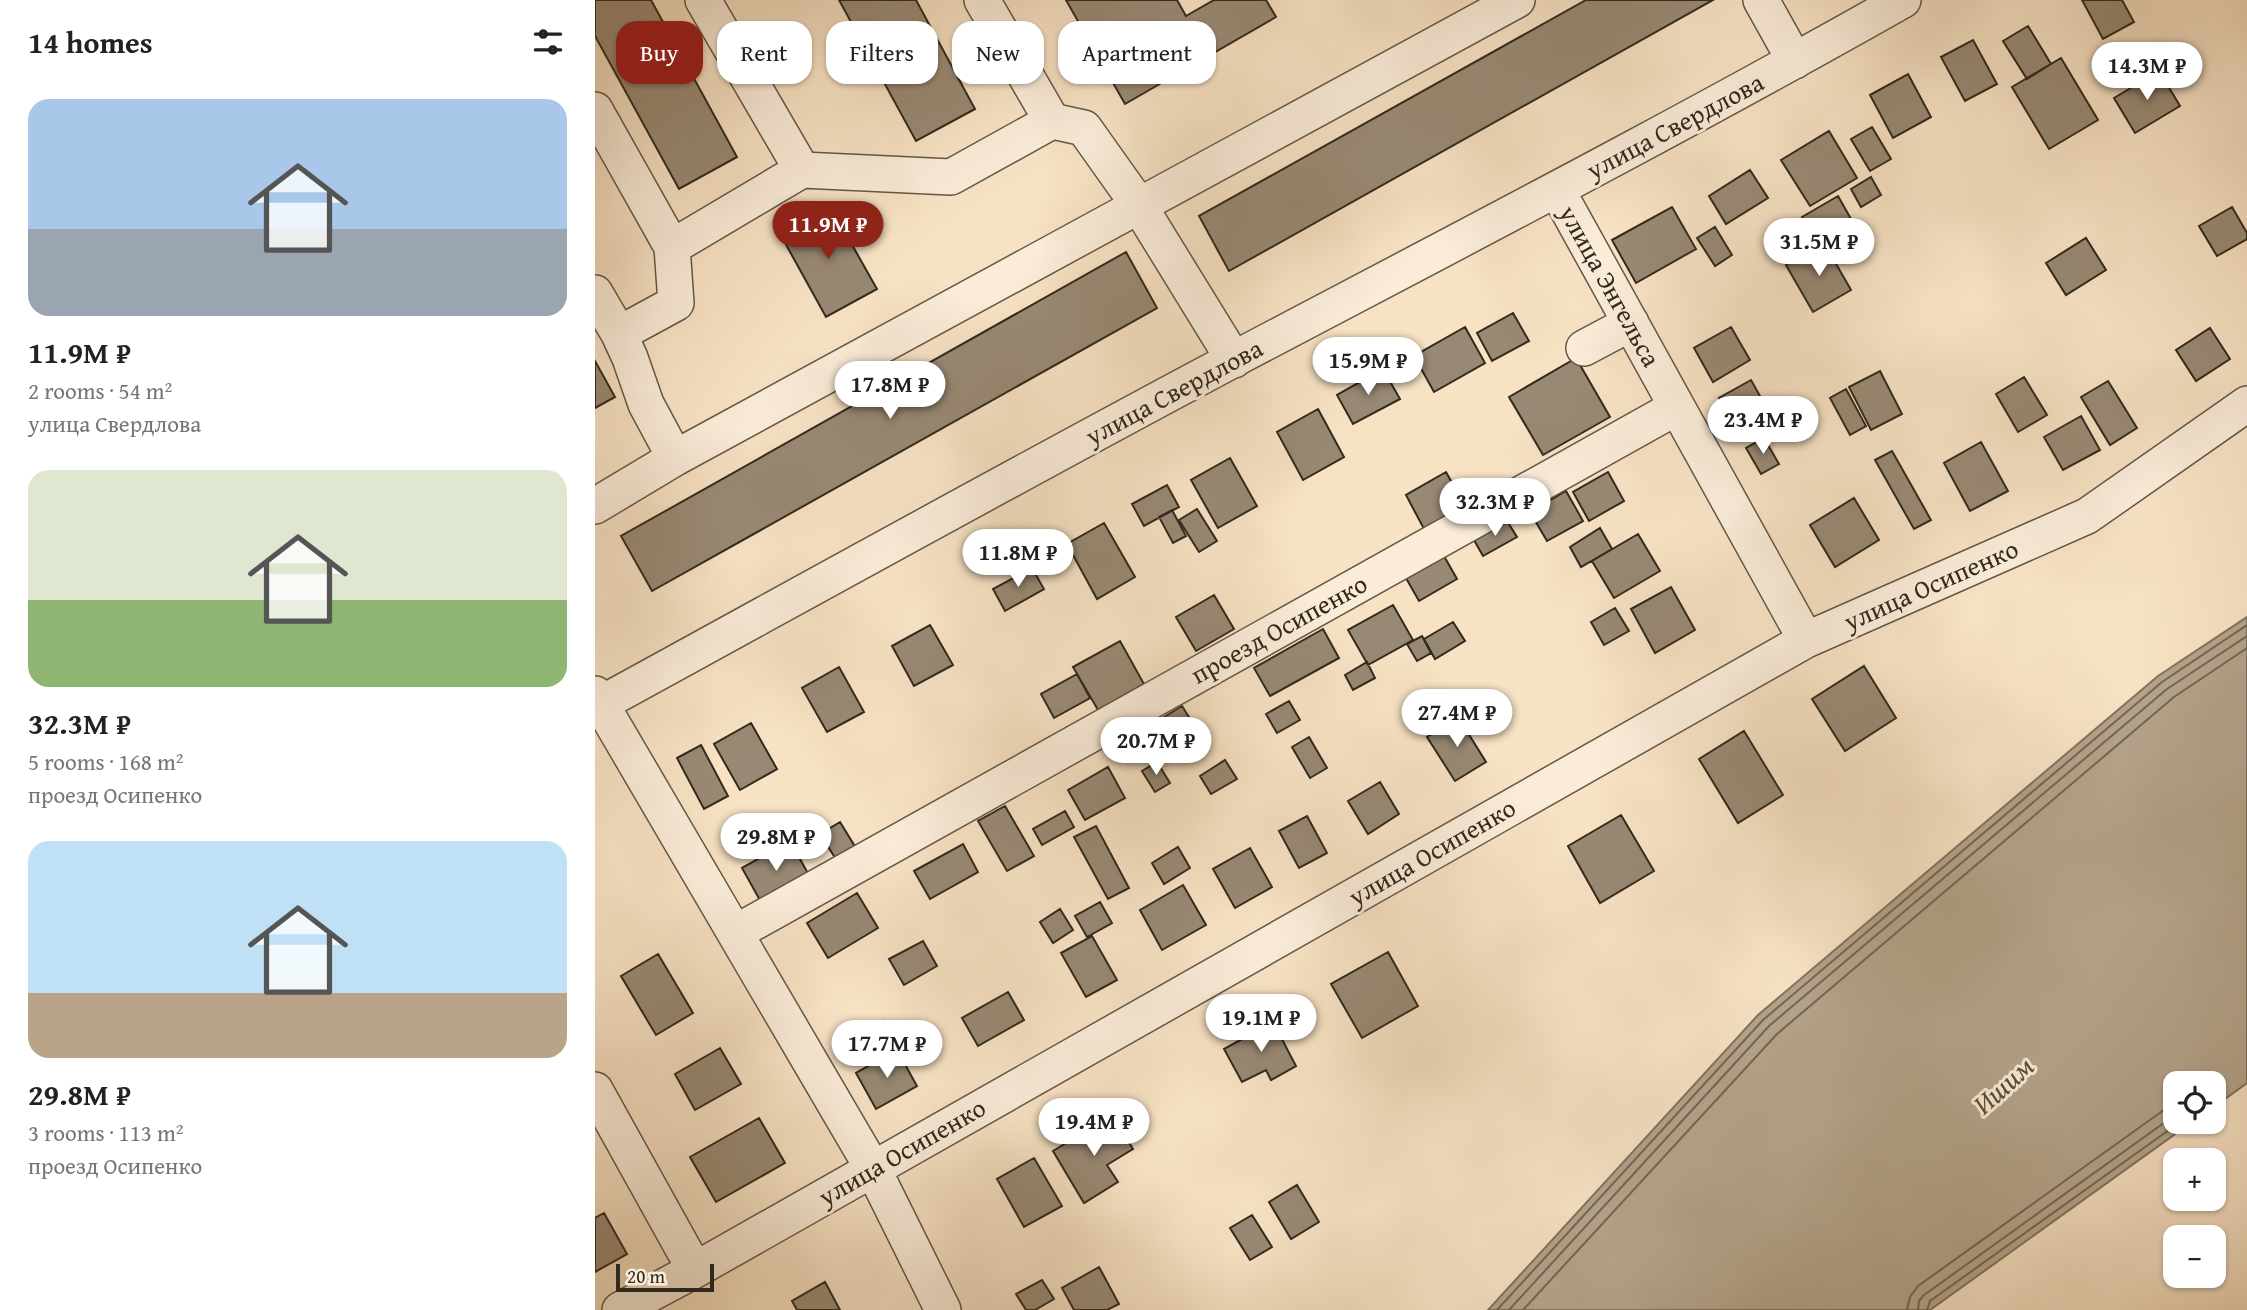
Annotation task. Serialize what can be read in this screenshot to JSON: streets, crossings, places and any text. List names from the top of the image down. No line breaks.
{"streets":{"street":["улица Свердлова","улица Энгельса","улица Осипенко","проезд Осипенко"]},"crossings":[["улица Свердлова","улица Энгельса"],["улица Энгельса","улица Осипенко"],["улица Энгельса","проезд Осипенко"]],"water":["Ишим"],"scale_bar":"20 m","page":{"heading":"14 homes","chip":["Buy","Rent","Filters","New","Apartment"],"price":["14.3M ₽","11.9M ₽","31.5M ₽","15.9M ₽","17.8M ₽","23.4M ₽","32.3M ₽","11.8M ₽","27.4M ₽","20.7M ₽","29.8M ₽","19.1M ₽","17.7M ₽","19.4M ₽"],"list":[{"name":"11.9M ₽","note":"2 rooms · 54 m² · улица Свердлова"},{"name":"32.3M ₽","note":"5 rooms · 168 m² · проезд Осипенко"},{"name":"29.8M ₽","note":"3 rooms · 113 m² · проезд Осипенко"}],"map_buttons":["+","−"],"scale":"20 m"}}
